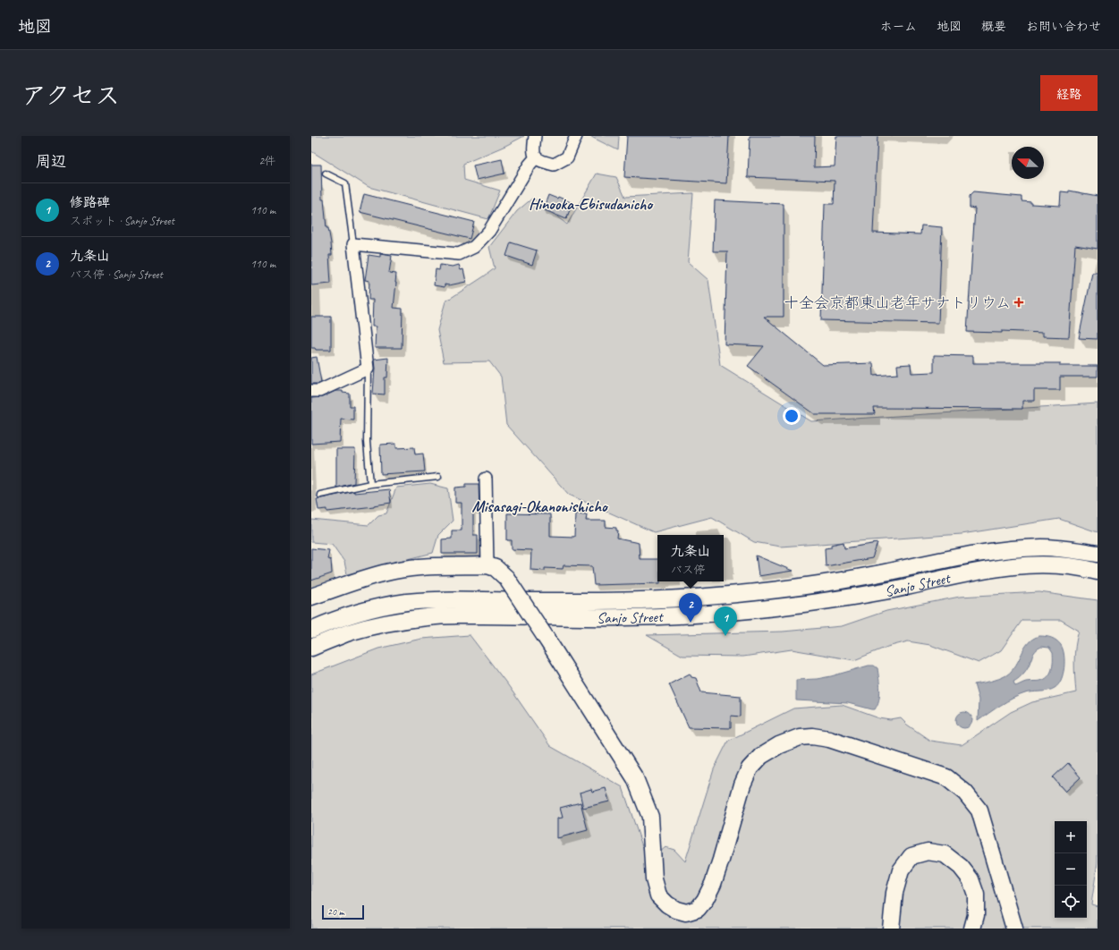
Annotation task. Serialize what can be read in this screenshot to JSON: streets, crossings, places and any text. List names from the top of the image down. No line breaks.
{"streets":{"main road":["Sanjo Street"]},"districts":["Hinooka-Ebisudanicho","Misasagi-Okanonishicho"],"places":{"health":["十全会京都東山老年サナトリウム"]},"scale_bar":"20 m","north":"left","page":{"header":"地図","nav":["ホーム","地図","概要","お問い合わせ"],"title":"アクセス","buttons":"経路","heading":["周辺","2件"],"list":[{"mark":"1","name":"修路碑","note":"スポット · Sanjo Street","value":"110 m"},{"mark":"2","name":"九条山","note":"バス停 · Sanjo Street","value":"110 m"}],"popup":["九条山","バス停"],"pins":["2","1"],"map_buttons":["+","−"],"scale":"20 m"}}
